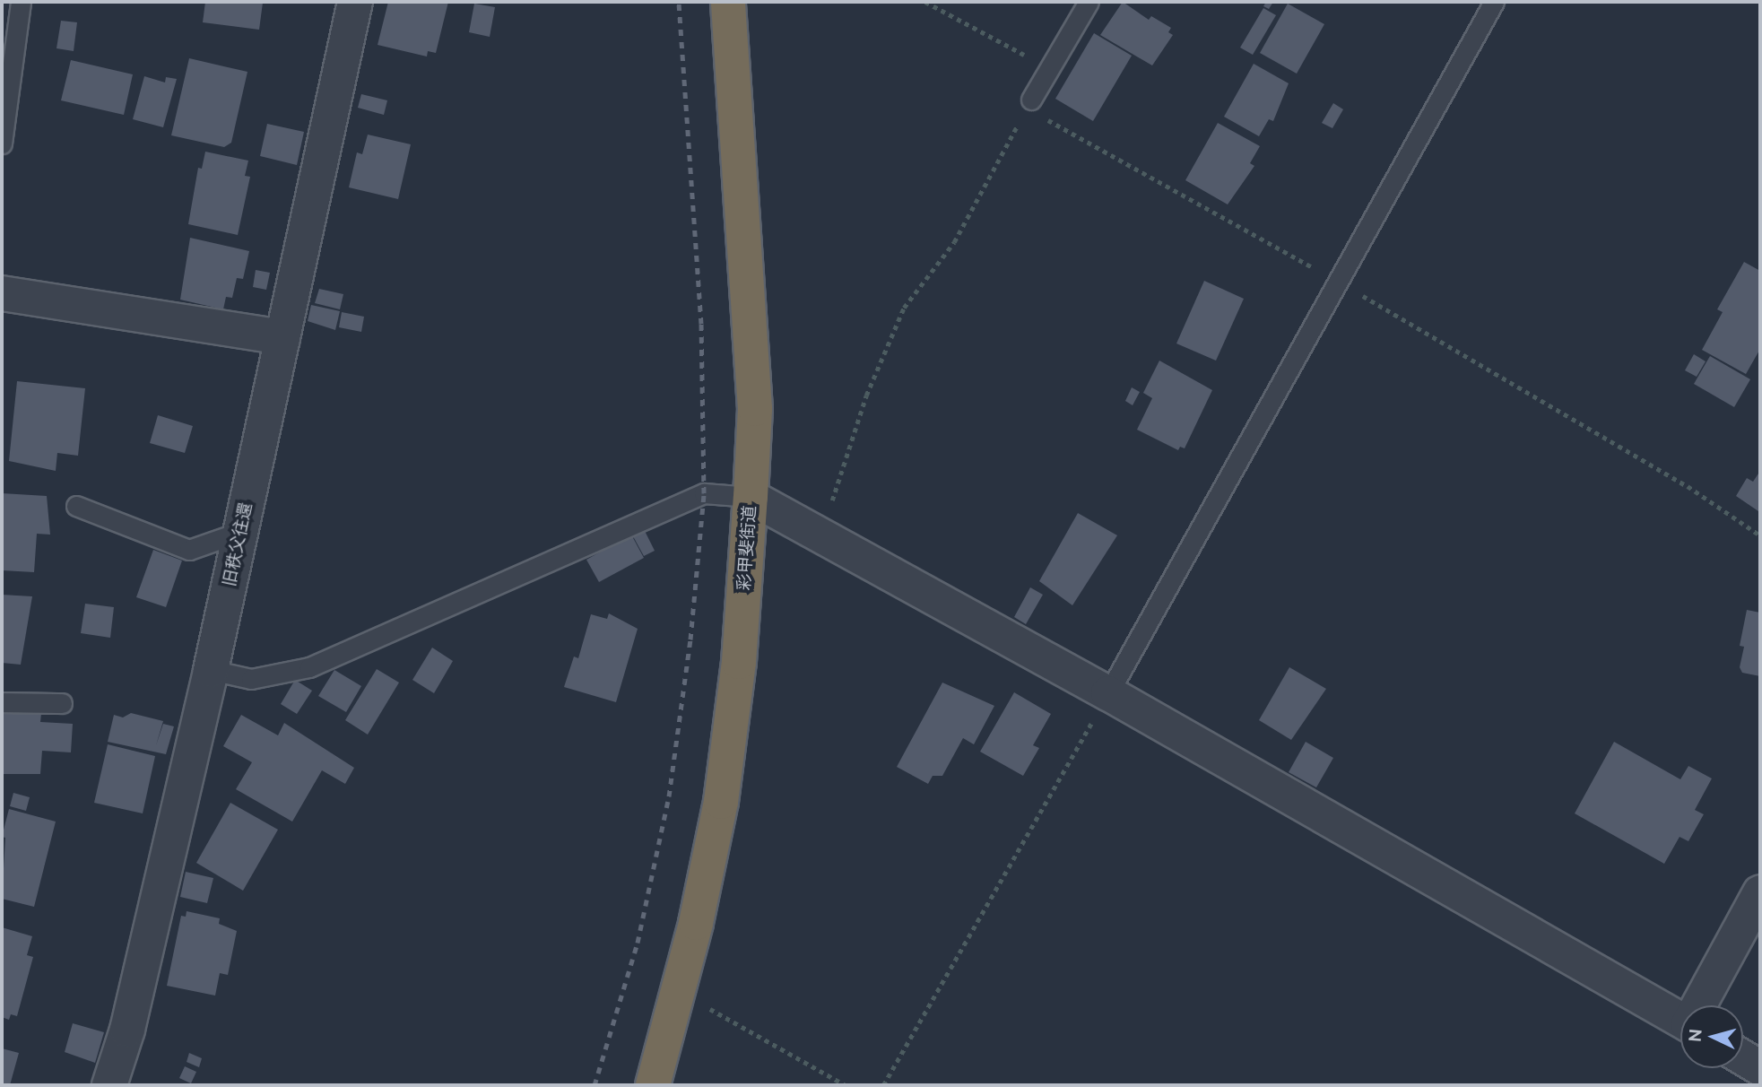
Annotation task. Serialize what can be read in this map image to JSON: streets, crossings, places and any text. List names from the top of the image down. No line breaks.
{"streets":{"highway":["彩甲斐街道"],"street":["旧秩父往還"]},"north":"left"}
